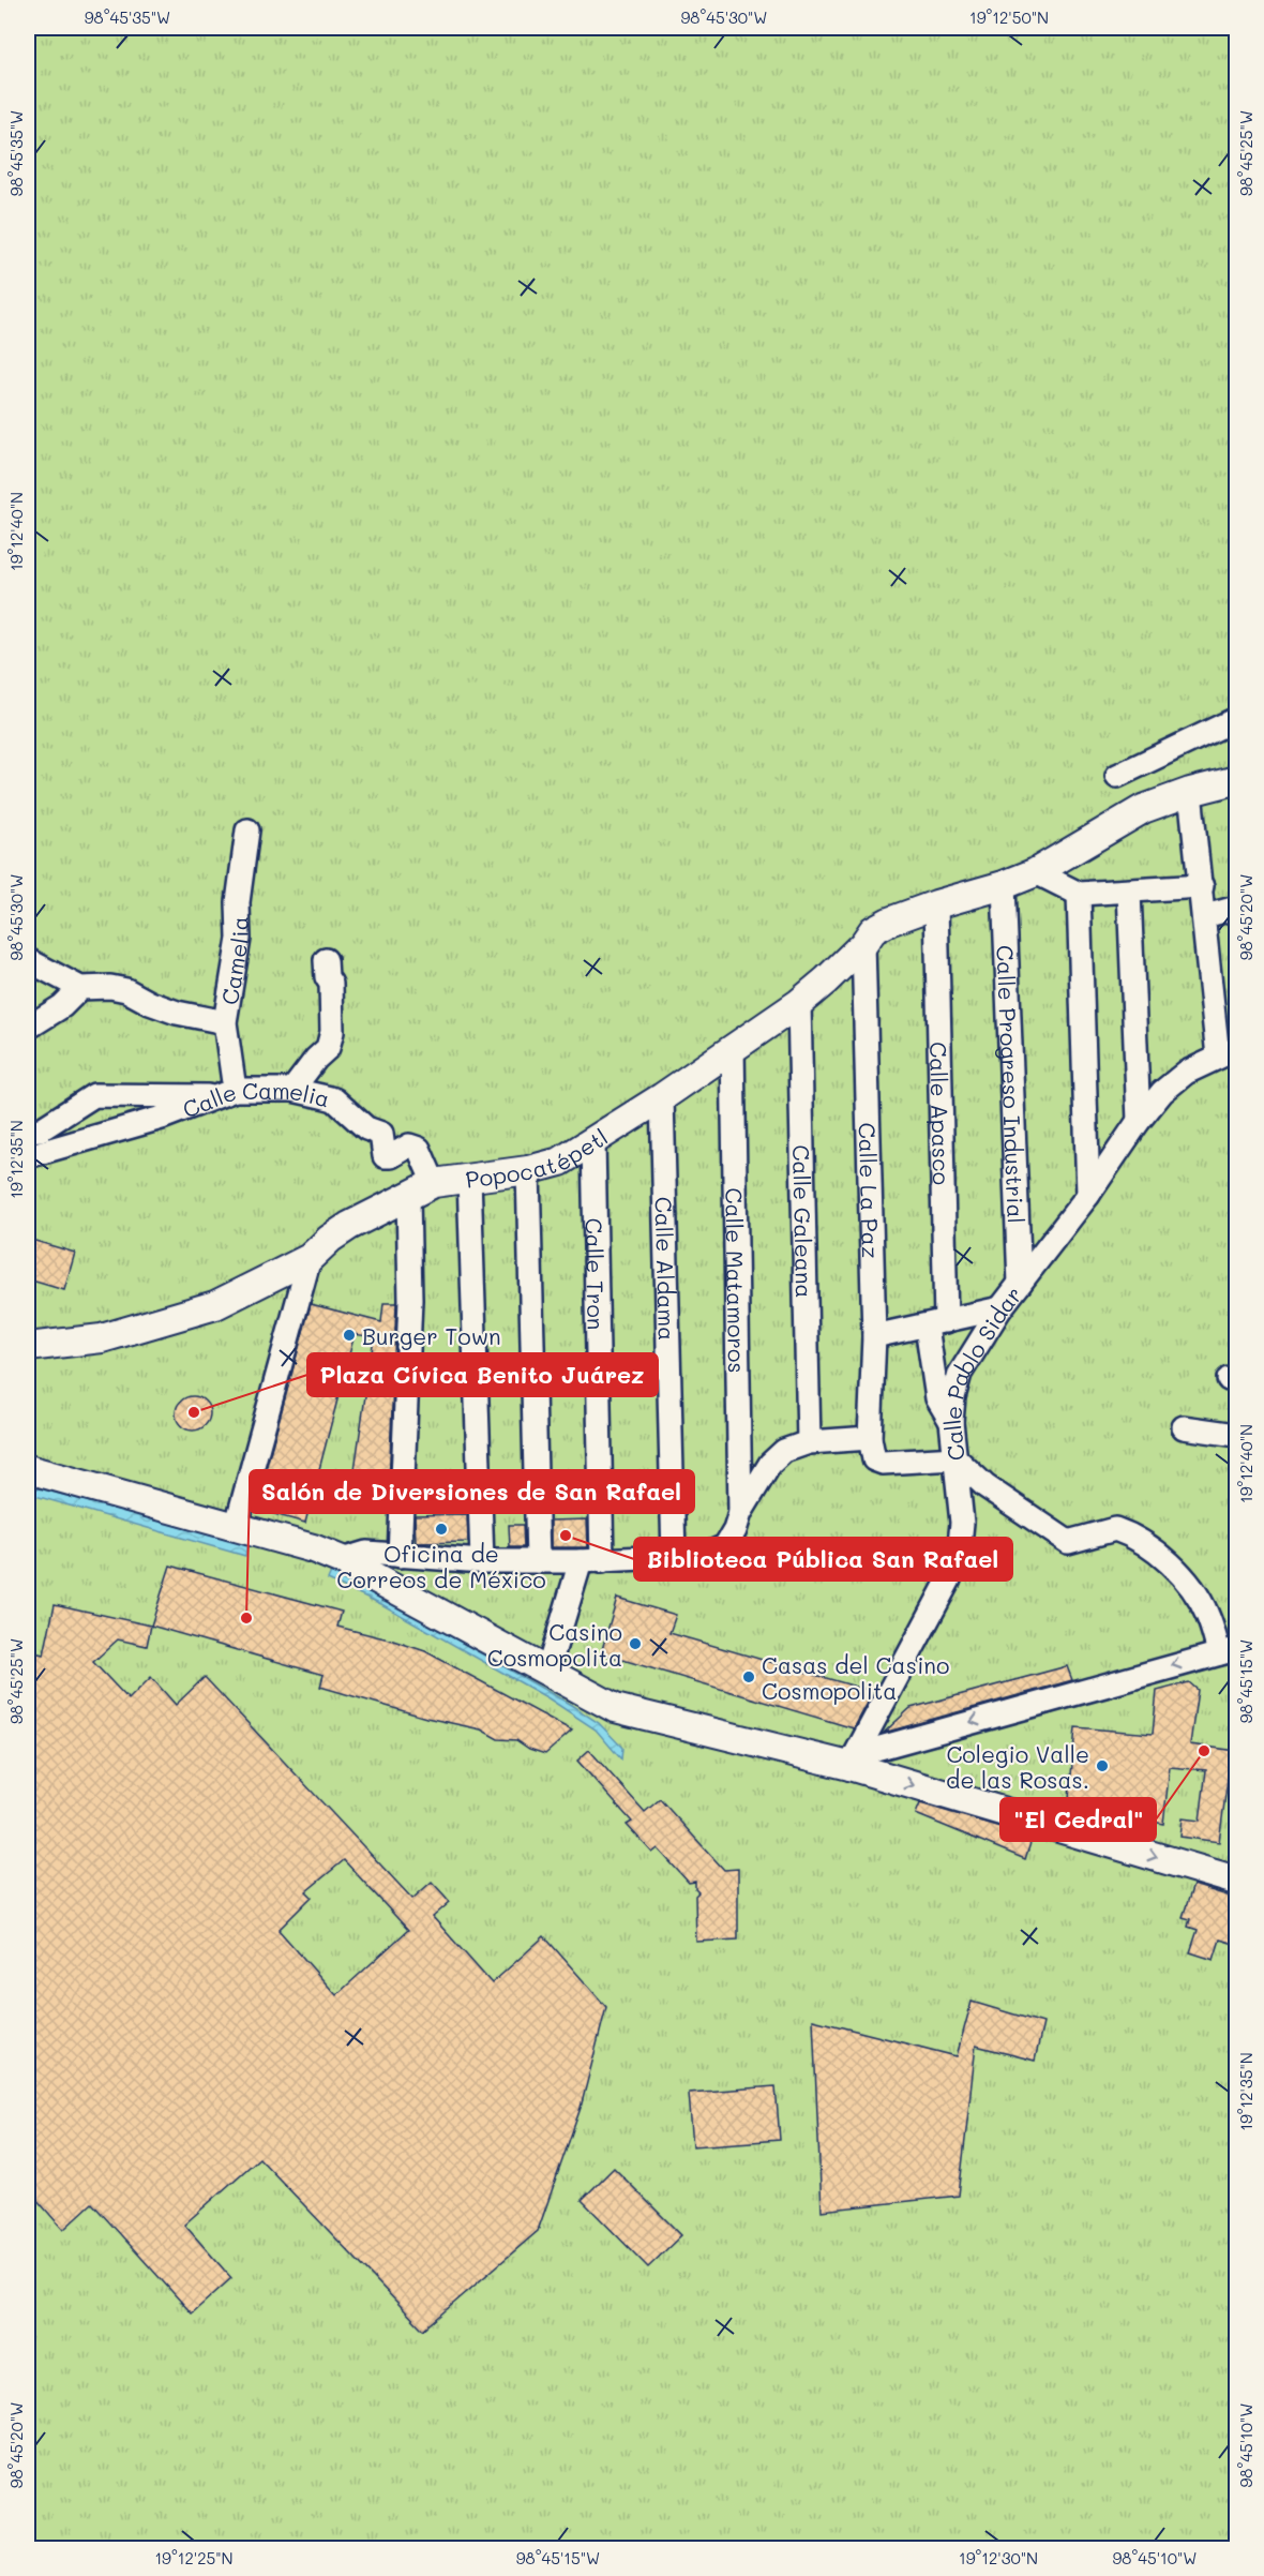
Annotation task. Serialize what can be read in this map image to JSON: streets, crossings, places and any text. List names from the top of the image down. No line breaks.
{"streets":{"street":["Camelia","Calle Progreso Industrial","Calle Camelia","Calle Apasco","Popocatépetl","Calle La Paz","Calle Galeana","Calle Aldama","Calle Tron","Calle Matamoros","Calle Pablo Sidar"]},"crossings":[["Camelia","Calle Camelia"],["Calle Progreso Industrial","Popocatépetl"],["Calle Progreso Industrial","Calle Pablo Sidar"],["Calle Camelia","Popocatépetl"],["Calle Apasco","Popocatépetl"],["Calle Apasco","Calle Pablo Sidar"],["Popocatépetl","Calle La Paz"],["Popocatépetl","Calle Galeana"],["Popocatépetl","Calle Aldama"],["Popocatépetl","Calle Tron"],["Popocatépetl","Calle Matamoros"]],"places":["Burger Town","Plaza Cívica Benito Juárez","Oficina de Correos de México","Biblioteca Pública San Rafael","Salón de Diversiones de San Rafael","Casino Cosmopolita","Casas del Casino Cosmopolita","\"El Cedral\"","Colegio Valle de las Rosas."],"coordinates":["98°45'35\"W","98°45'30\"W","19°12'50\"N","98°45'25\"W","19°12'40\"N","98°45'20\"W","19°12'35\"N","98°45'15\"W","98°45'10\"W","19°12'25\"N","19°12'30\"N"]}
